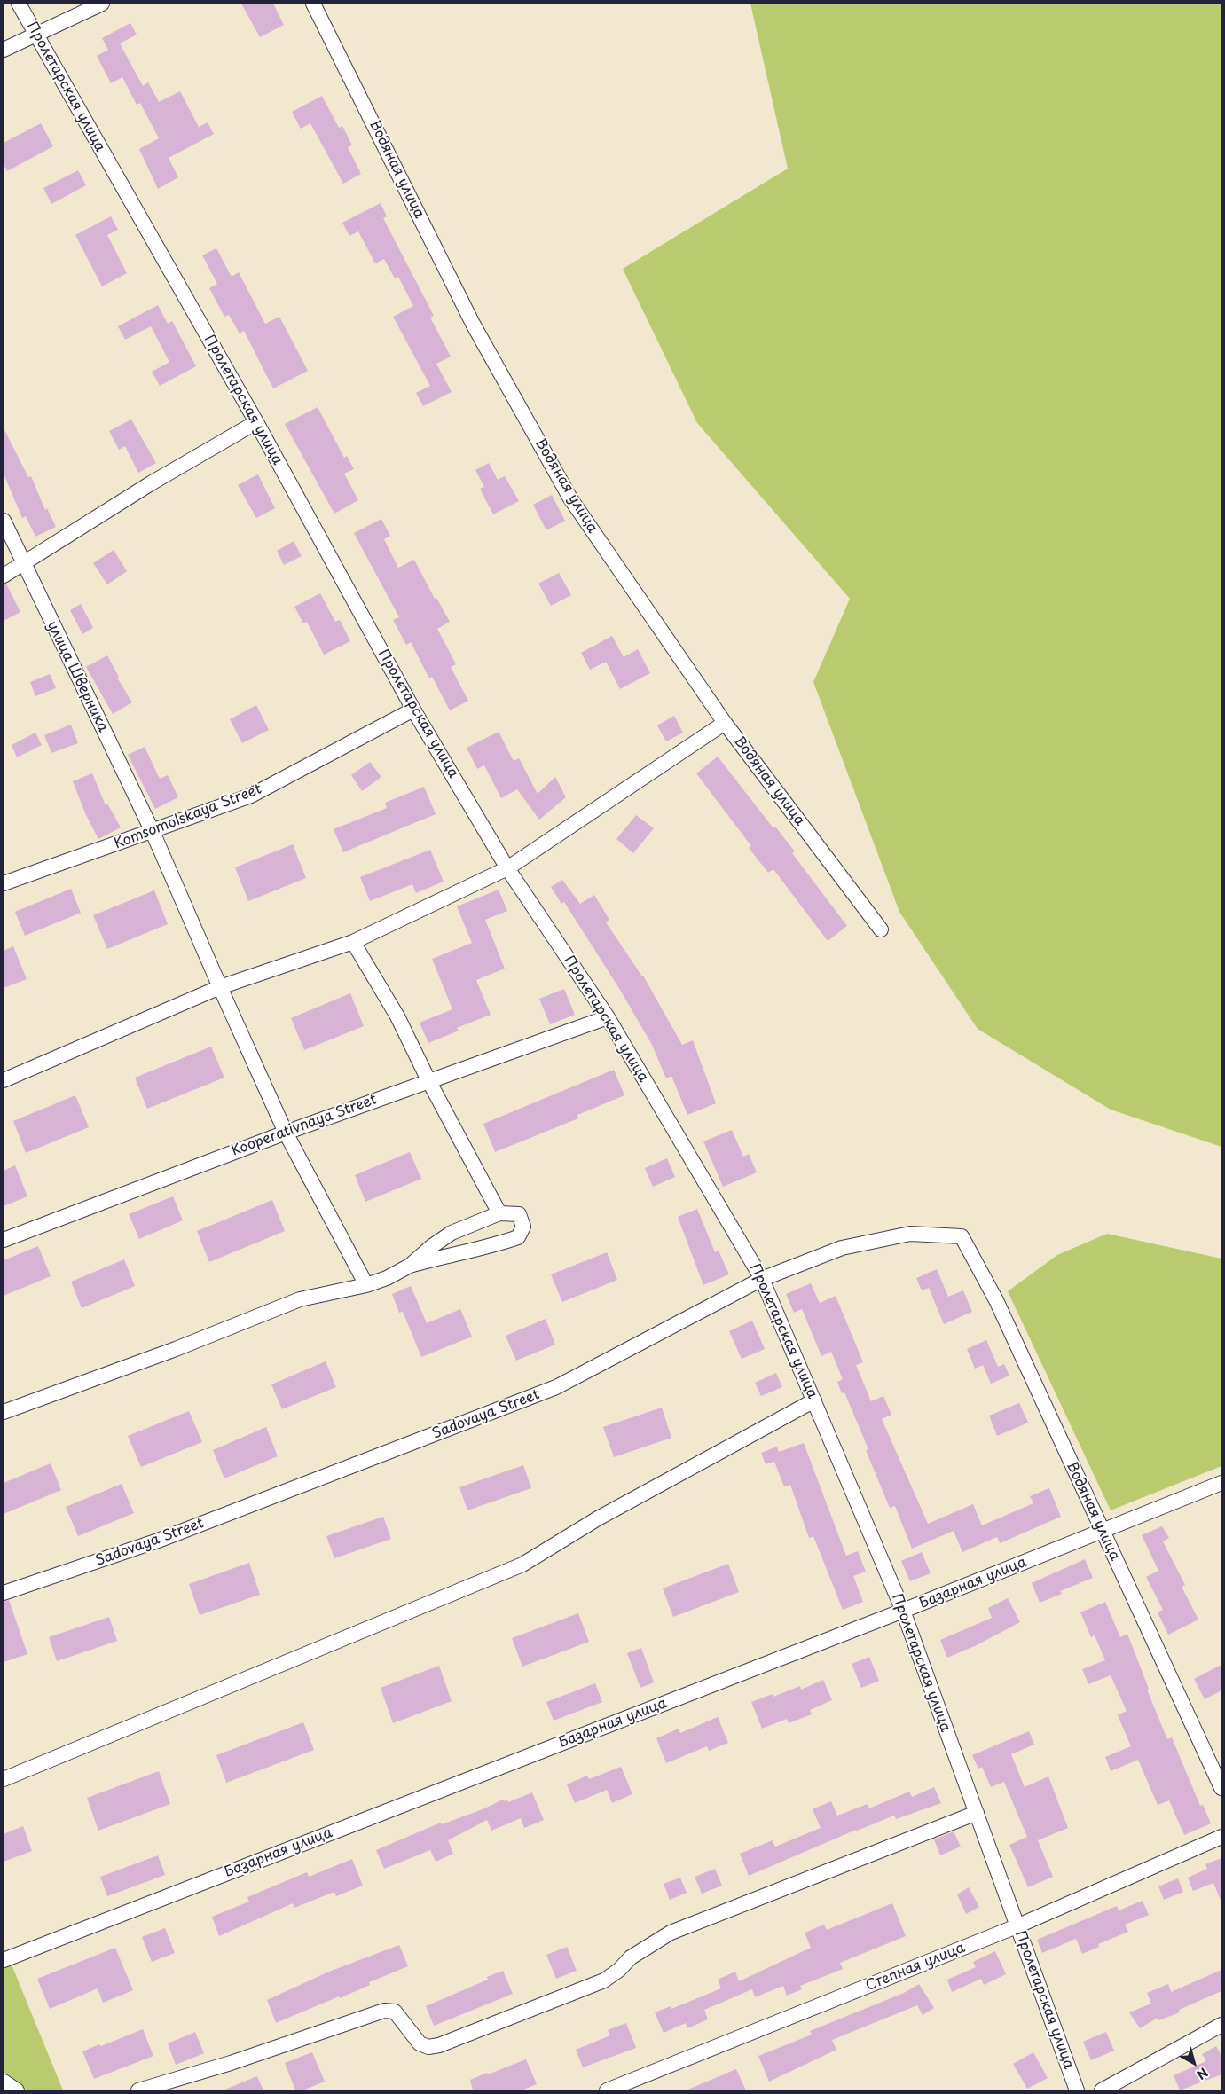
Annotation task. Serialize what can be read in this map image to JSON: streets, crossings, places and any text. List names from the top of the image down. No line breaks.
{"streets":{"street":["Пролетарская улица","Водяная улица","улица Шверника","Komsomolskaya Street","Kooperativnaya Street","Sadovaya Street","Базарная улица","Степная улица"]},"crossings":[["Пролетарская улица","Komsomolskaya Street"],["Пролетарская улица","Kooperativnaya Street"],["Пролетарская улица","Sadovaya Street"],["Пролетарская улица","Базарная улица"],["Пролетарская улица","Степная улица"],["Водяная улица","Sadovaya Street"],["Водяная улица","Базарная улица"],["улица Шверника","Komsomolskaya Street"],["улица Шверника","Kooperativnaya Street"]],"north":"bottom right"}
